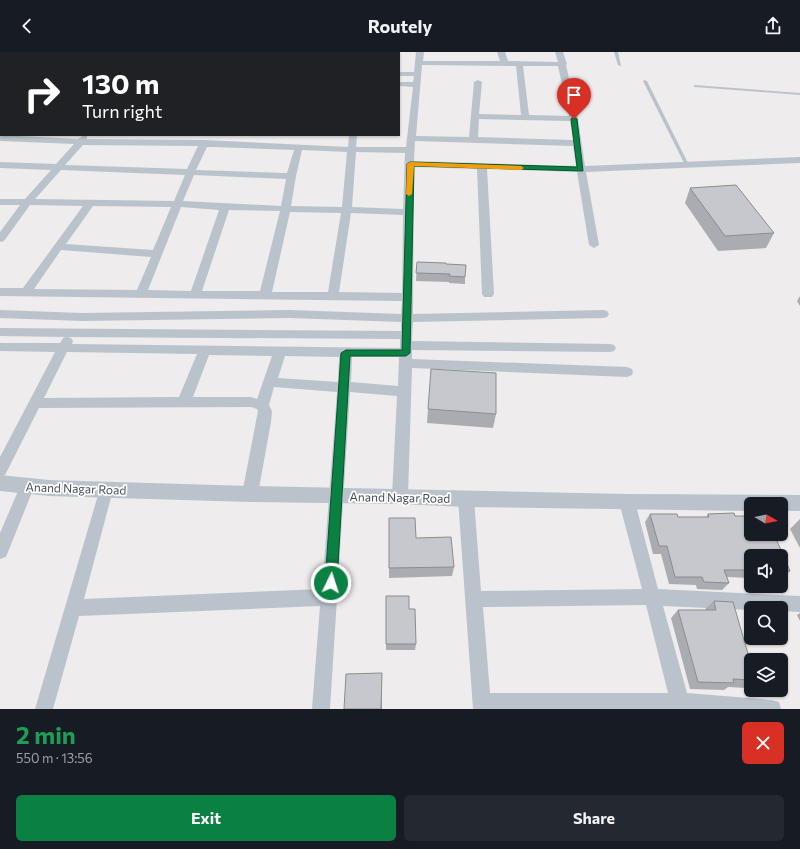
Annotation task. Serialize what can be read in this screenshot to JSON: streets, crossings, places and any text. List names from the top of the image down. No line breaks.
{"streets":{"street":["Anand Nagar Road"]},"north":"right","page":{"header":"Routely","turn":["130 m","Turn right"],"heading":["2 min","550 m · 13:56"],"buttons":["Exit","Share"]}}
